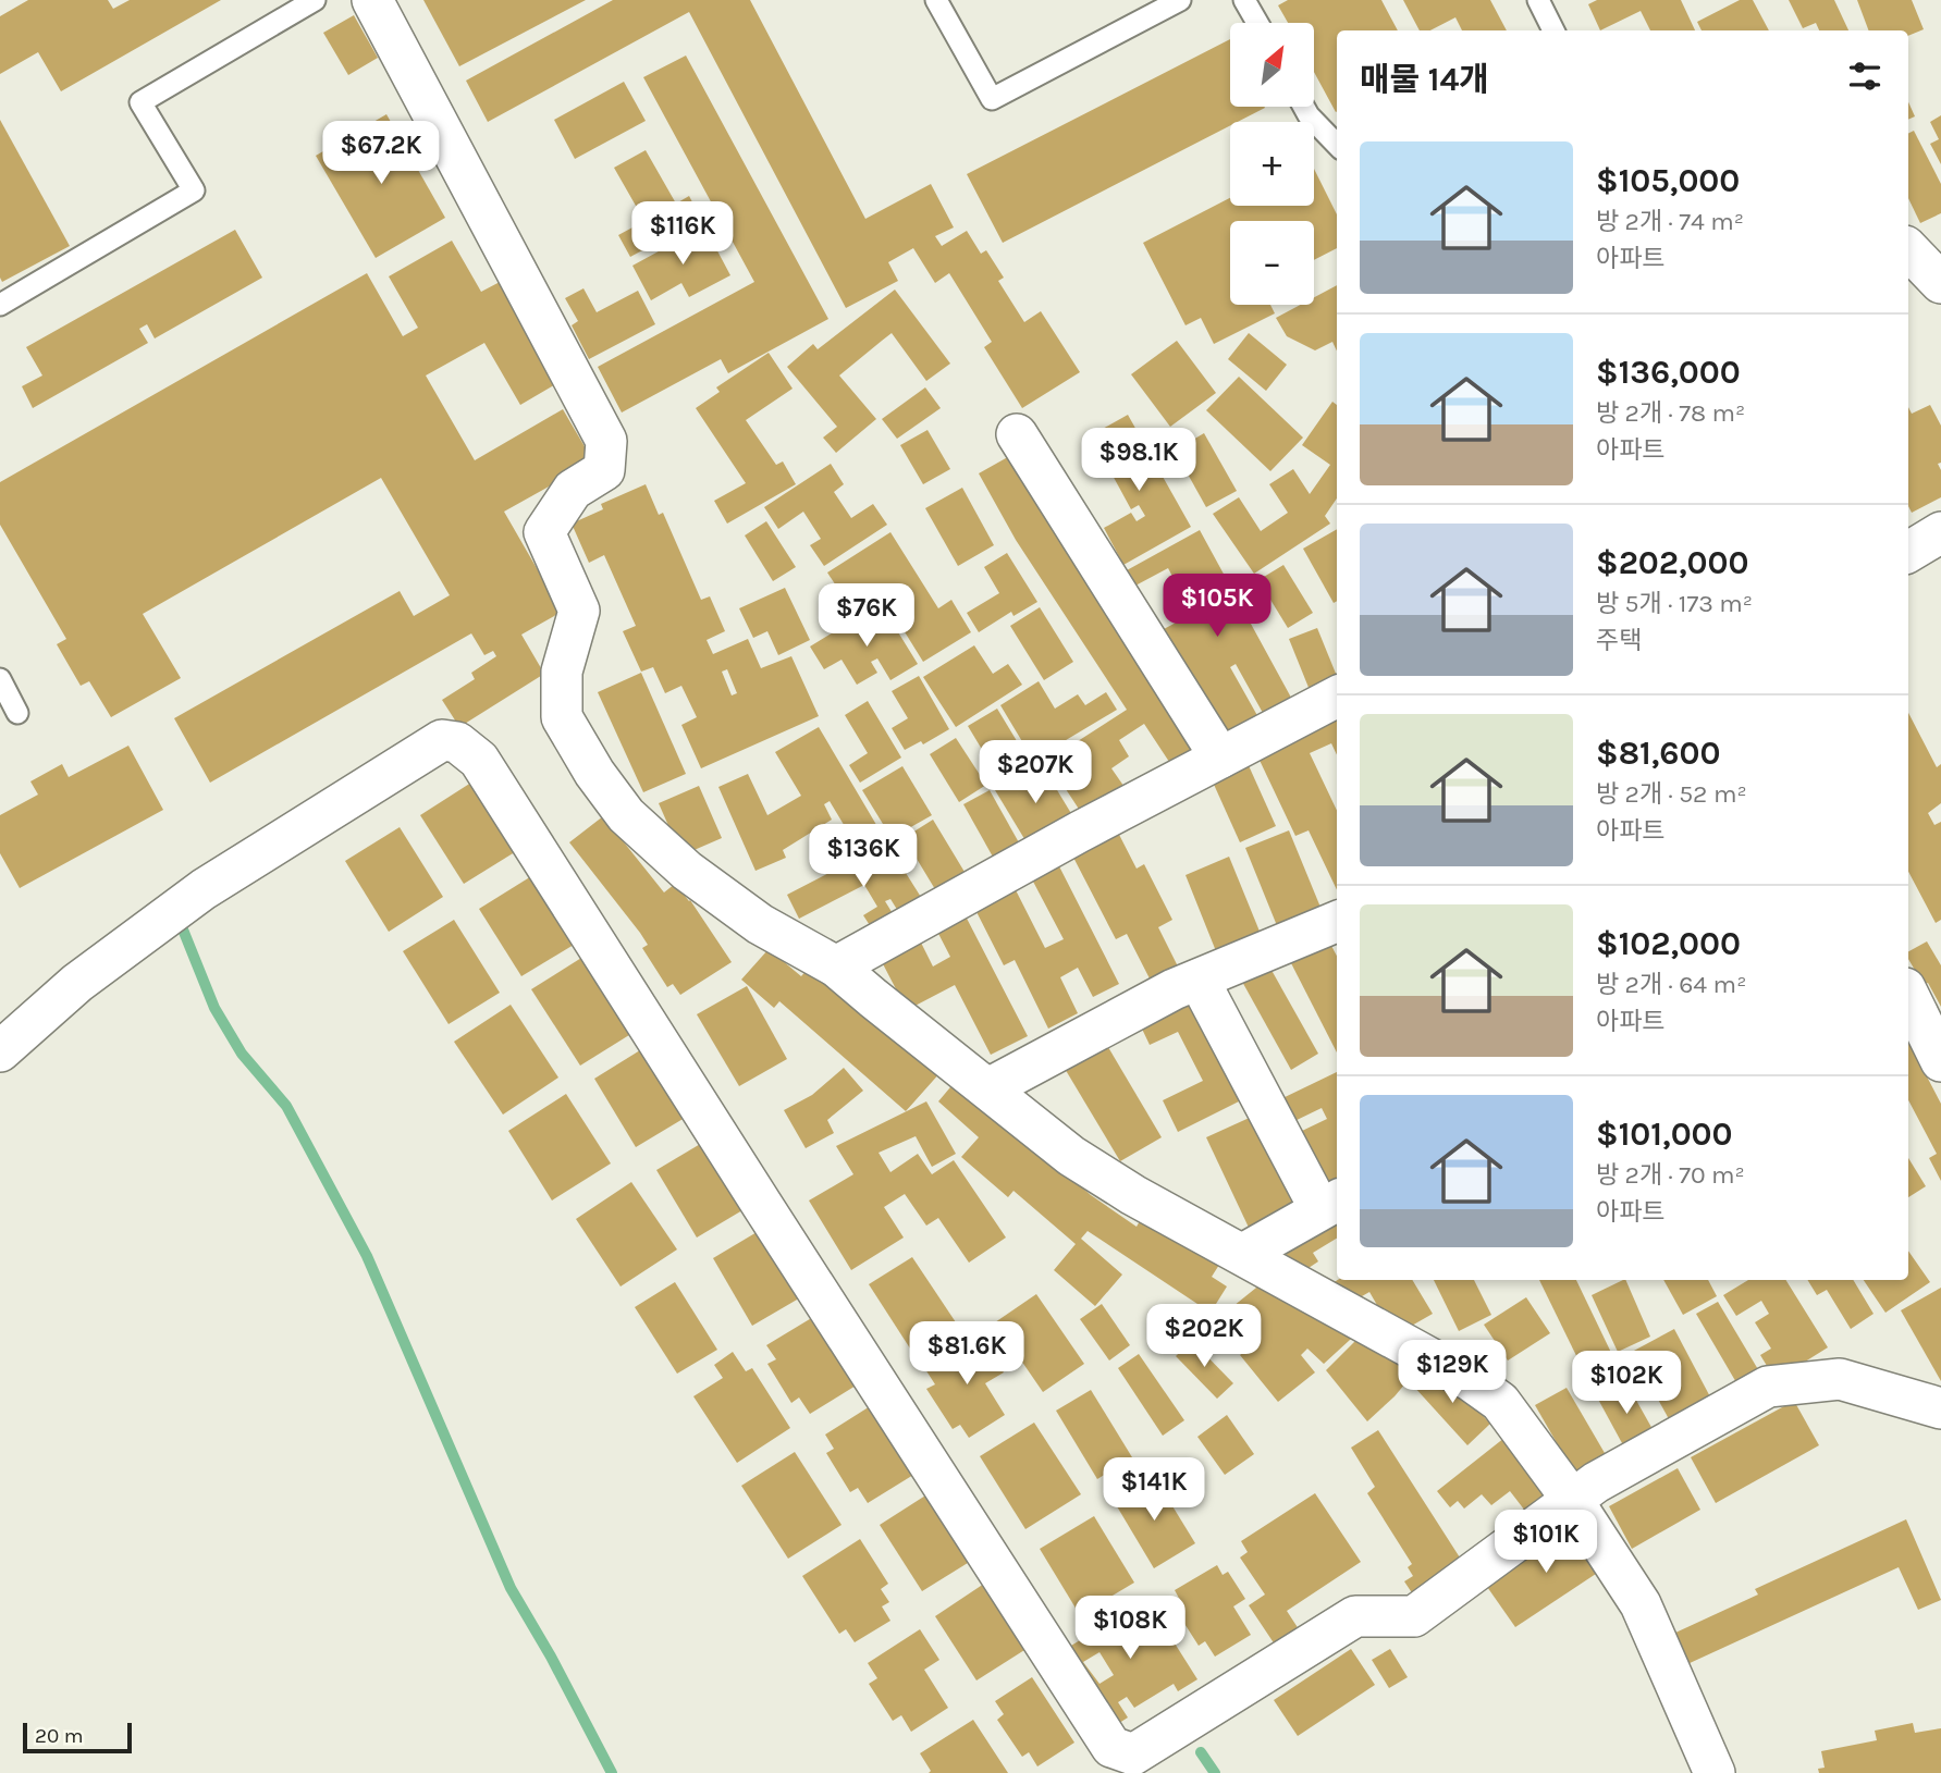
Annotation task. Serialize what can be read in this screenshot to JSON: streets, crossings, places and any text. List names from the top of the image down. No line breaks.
{"scale_bar":"20 m","north":"top right","page":{"map_buttons":["+","−"],"heading":"매물 14개","price":["$67.2K","$116K","$98.1K","$105K","$76K","$207K","$136K","$202K","$81.6K","$129K","$102K","$141K","$101K","$108K"],"list":[{"name":"$105,000","note":"방 2개 · 74 m² · 아파트"},{"name":"$136,000","note":"방 2개 · 78 m² · 아파트"},{"name":"$202,000","note":"방 5개 · 173 m² · 주택"},{"name":"$81,600","note":"방 2개 · 52 m² · 아파트"},{"name":"$102,000","note":"방 2개 · 64 m² · 아파트"},{"name":"$101,000","note":"방 2개 · 70 m² · 아파트"}],"scale":"20 m"}}
